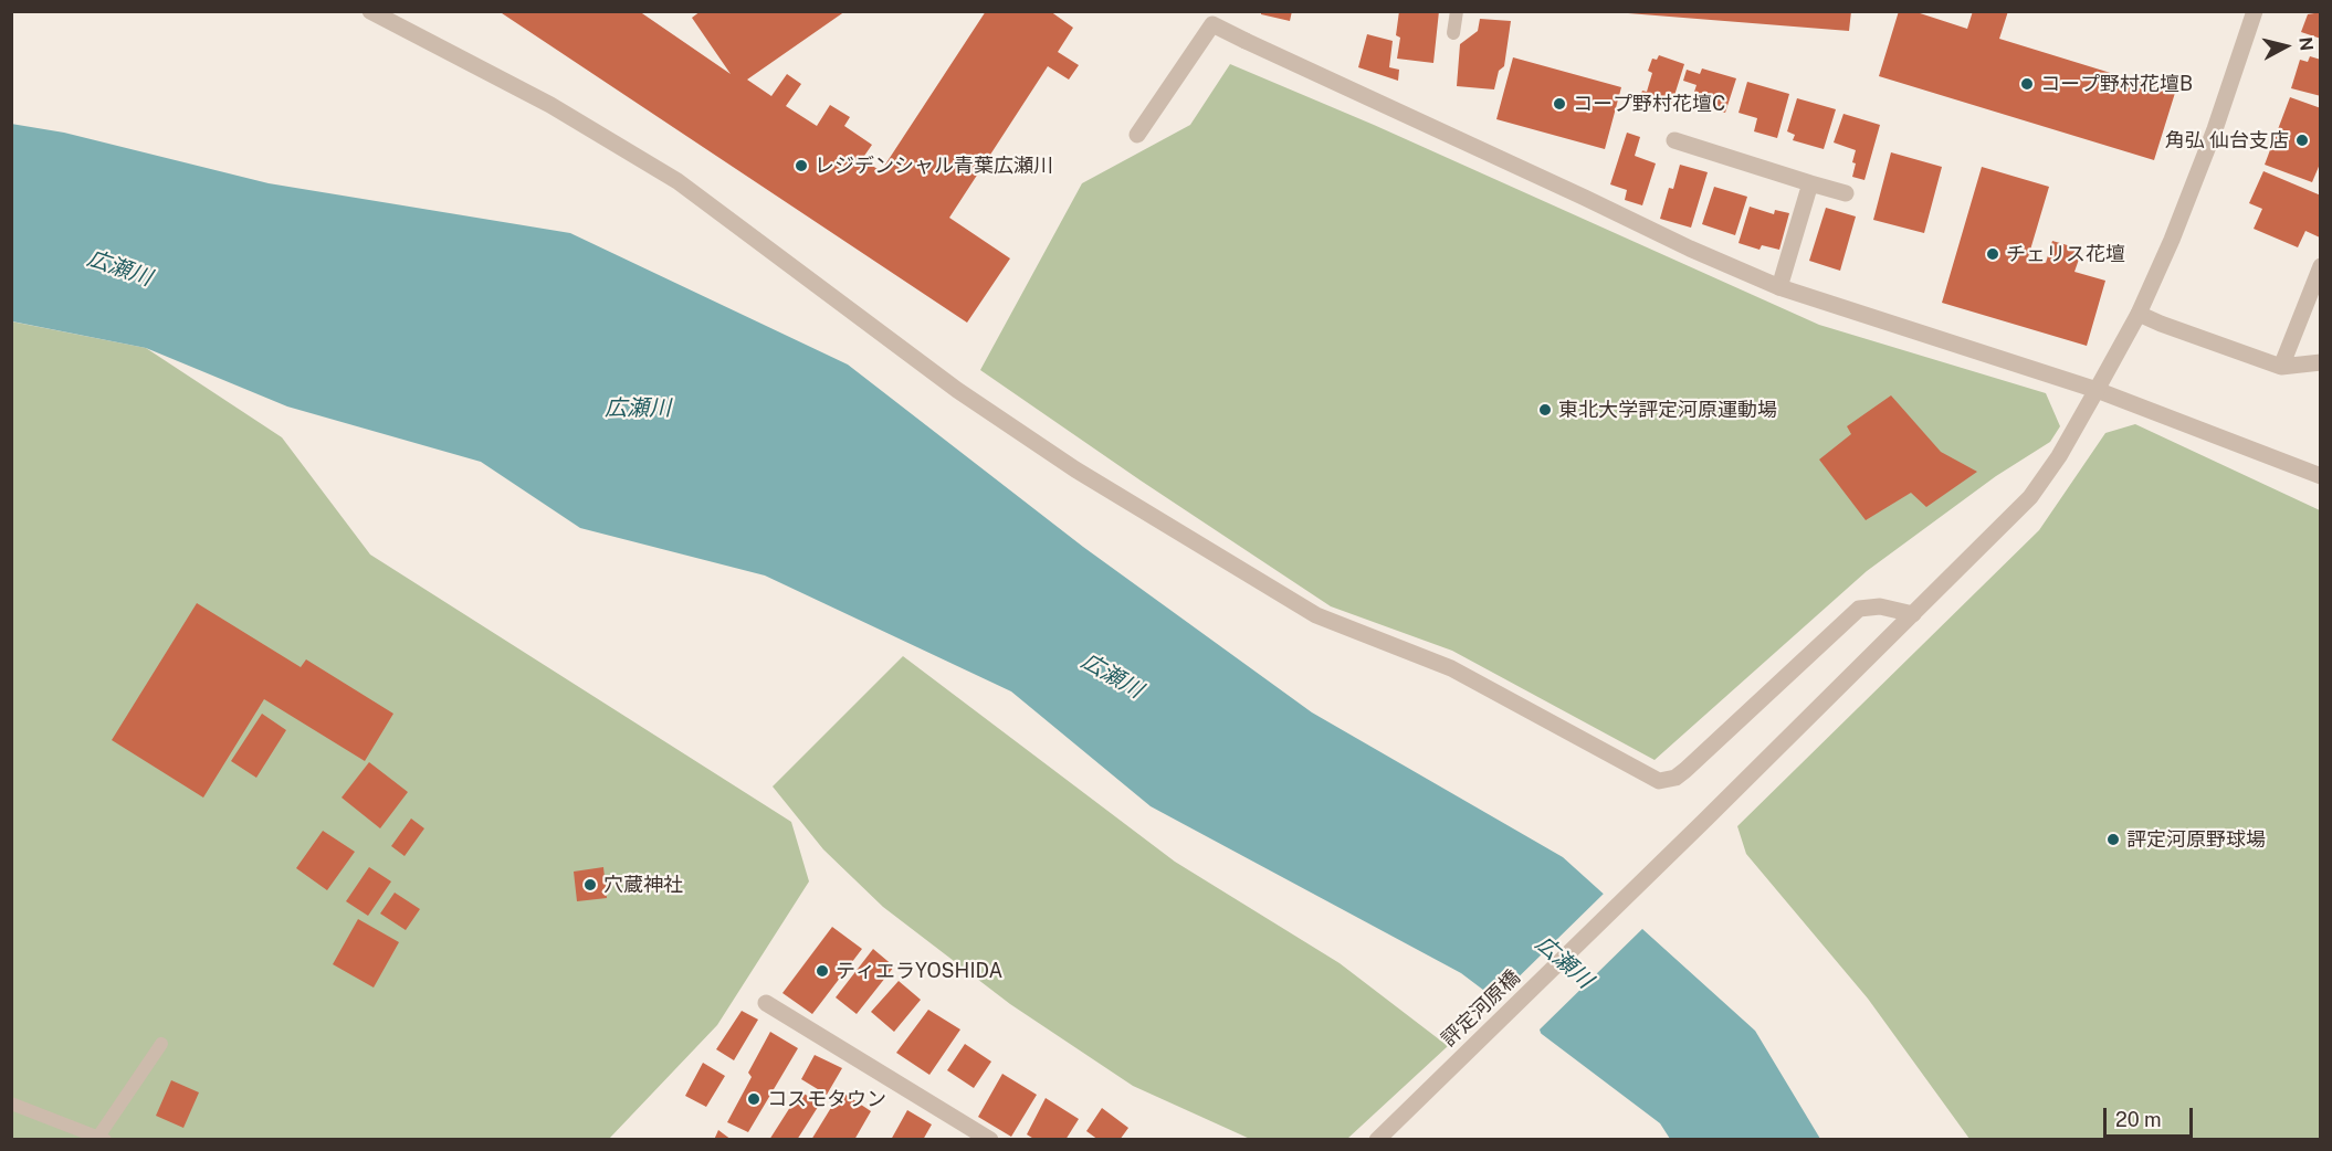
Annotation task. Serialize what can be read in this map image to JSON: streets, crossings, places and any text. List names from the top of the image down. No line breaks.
{"streets":{"street":["評定河原橋"]},"water":["広瀬川"],"places":["コープ野村花壇B","コープ野村花壇C","角弘 仙台支店","レジデンシャル青葉広瀬川","チェリス花壇","東北大学評定河原運動場","評定河原野球場","穴蔵神社","ティエラYOSHIDA","コスモタウン"],"scale_bar":"20 m","north":"right"}
